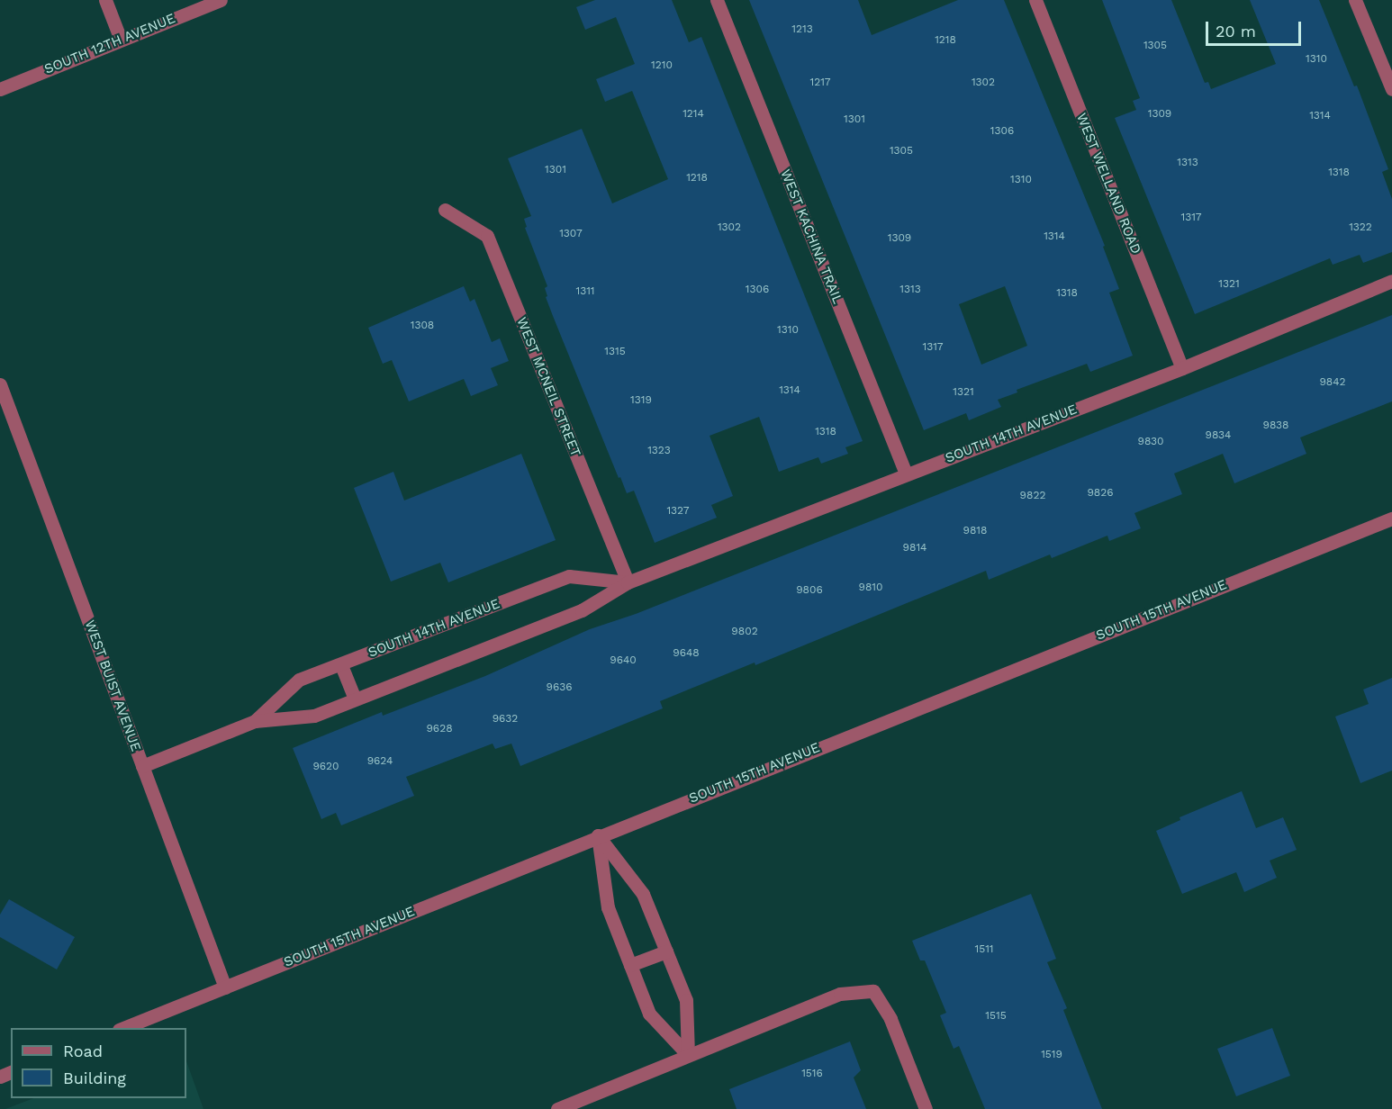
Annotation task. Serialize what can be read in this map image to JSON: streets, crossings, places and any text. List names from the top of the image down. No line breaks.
{"streets":{"street":["SOUTH 12TH AVENUE","WEST WELLAND ROAD","WEST KACHINA TRAIL","WEST MCNEIL STREET","SOUTH 14TH AVENUE","SOUTH 15TH AVENUE","WEST BUIST AVENUE"]},"crossings":[["WEST WELLAND ROAD","SOUTH 14TH AVENUE"],["WEST KACHINA TRAIL","SOUTH 14TH AVENUE"],["WEST MCNEIL STREET","SOUTH 14TH AVENUE"],["SOUTH 14TH AVENUE","WEST BUIST AVENUE"],["SOUTH 15TH AVENUE","WEST BUIST AVENUE"]],"house_numbers":["1213","1218","1305","1310","1210","1217","1302","1214","1309","1314","1301","1306","1305","1313","1301","1318","1218","1310","1317","1302","1322","1307","1314","1309","1321","1306","1313","1311","1318","1308","1310","1317","1315","9842","1314","1321","1319","9838","1318","9834","9830","1323","9826","9822","1327","9818","9814","9810","9806","9802","9648","9640","9636","9632","9628","9624","9620","1511","1515","1519","1516"],"legend":["Road","Building"],"scale_bar":"20 m"}
